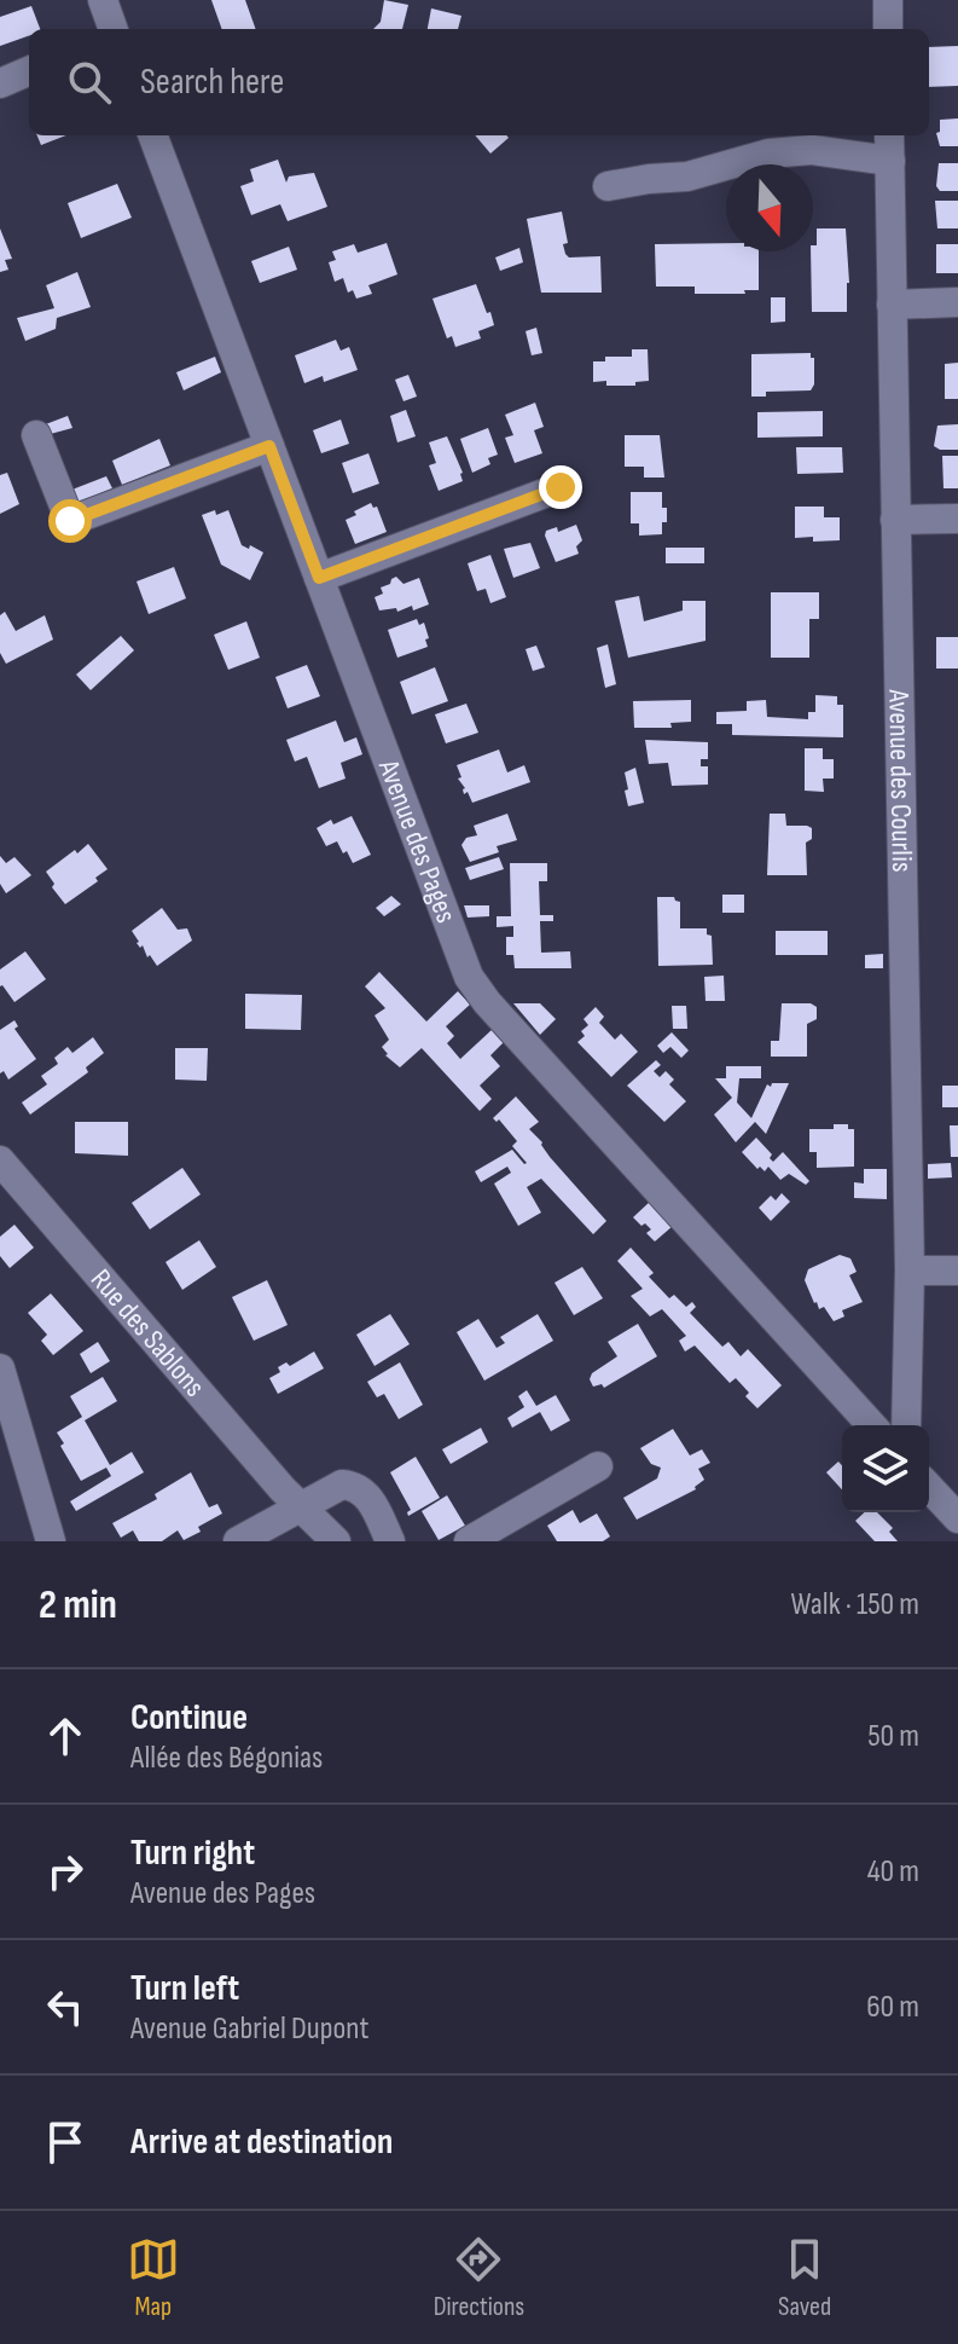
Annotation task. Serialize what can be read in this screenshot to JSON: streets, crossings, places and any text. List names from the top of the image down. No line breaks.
{"streets":{"street":["Avenue des Courlis","Avenue des Pages","Rue des Sablons"]},"north":"bottom","page":{"search":"Search here","heading":["2 min","Walk · 150 m"],"list":[["Continue","Allée des Bégonias","50 m"],["Turn right","Avenue des Pages","40 m"],["Turn left","Avenue Gabriel Dupont","60 m"],"Arrive at destination"],"nav":["Map","Directions","Saved"]}}
